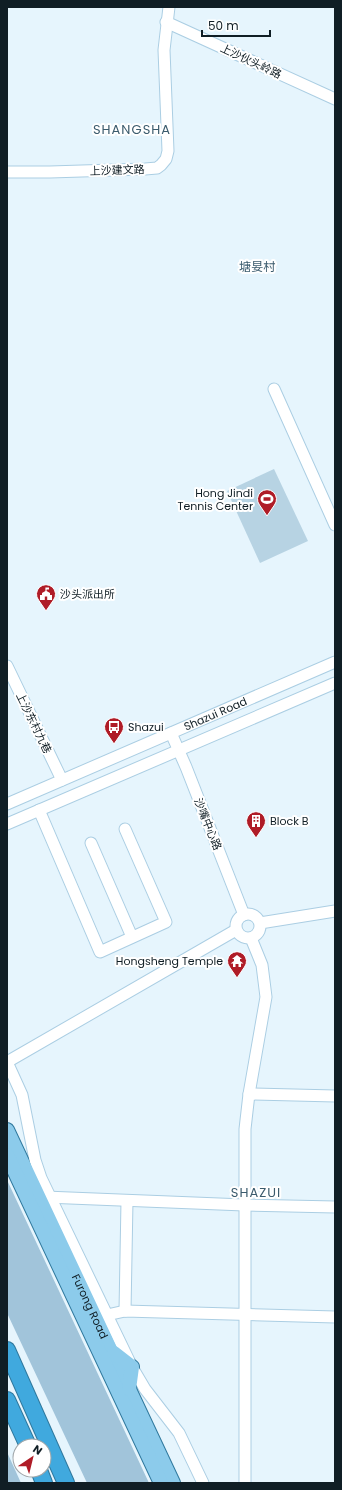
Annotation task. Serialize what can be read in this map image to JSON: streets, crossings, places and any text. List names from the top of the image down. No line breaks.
{"streets":{"main road":["Furong Road"],"street":["上沙伙头岭路","上沙建文路","Shazui Road","上沙东村九巷","沙嘴中心路"]},"crossings":[["上沙伙头岭路","上沙建文路"],["Shazui Road","上沙东村九巷"],["Shazui Road","沙嘴中心路"]],"districts":["SHANGSHA","塘妟村","SHAZUI"],"places":{"sports":["Hong Jindi Tennis Center"],"public building":["沙头派出所"],"bus stop":["Shazui"],"building":["Block B"],"temple":["Hongsheng Temple"]},"scale_bar":"50 m","north":"top right"}
